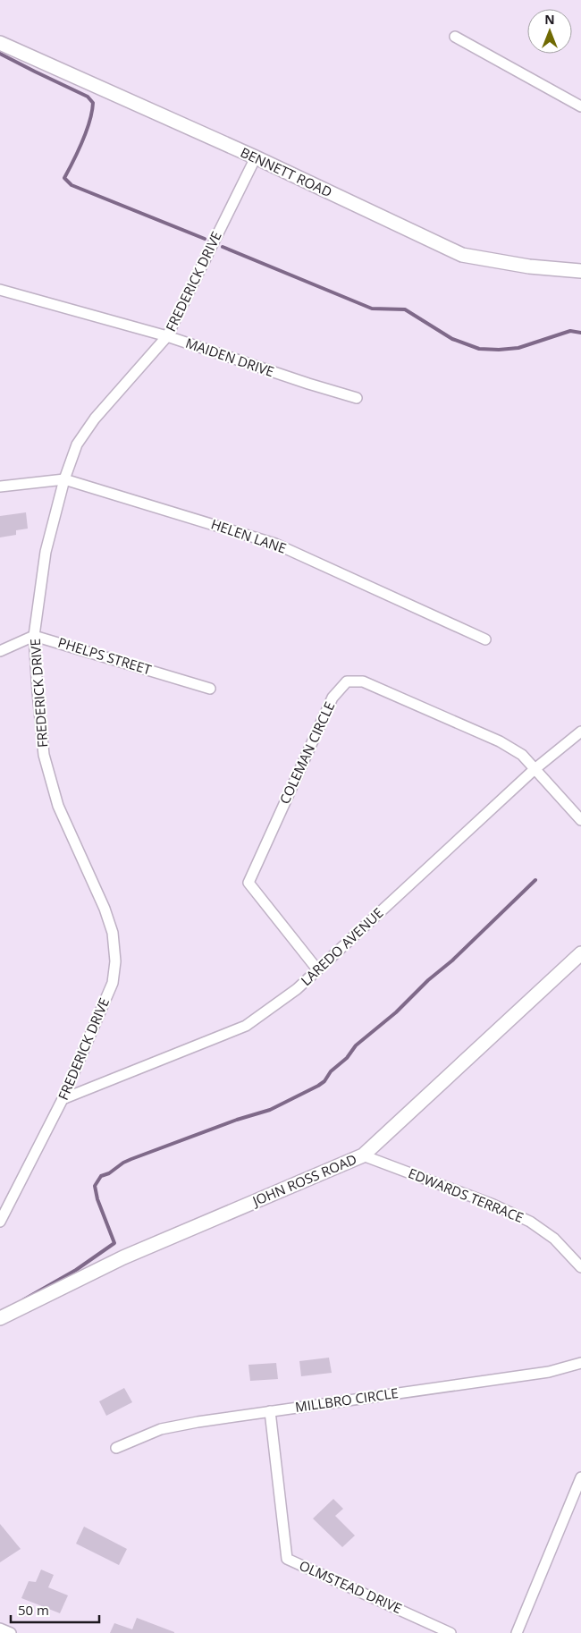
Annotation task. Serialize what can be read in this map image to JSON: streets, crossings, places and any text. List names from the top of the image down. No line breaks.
{"streets":{"street":["BENNETT ROAD","FREDERICK DRIVE","MAIDEN DRIVE","HELEN LANE","PHELPS STREET","COLEMAN CIRCLE","LAREDO AVENUE","JOHN ROSS ROAD","EDWARDS TERRACE","MILLBRO CIRCLE","OLMSTEAD DRIVE"]},"crossings":[["BENNETT ROAD","FREDERICK DRIVE"],["FREDERICK DRIVE","MAIDEN DRIVE"],["FREDERICK DRIVE","HELEN LANE"],["FREDERICK DRIVE","PHELPS STREET"],["FREDERICK DRIVE","LAREDO AVENUE"],["COLEMAN CIRCLE","LAREDO AVENUE"],["JOHN ROSS ROAD","EDWARDS TERRACE"],["MILLBRO CIRCLE","OLMSTEAD DRIVE"]],"scale_bar":"50 m","north":"top"}
